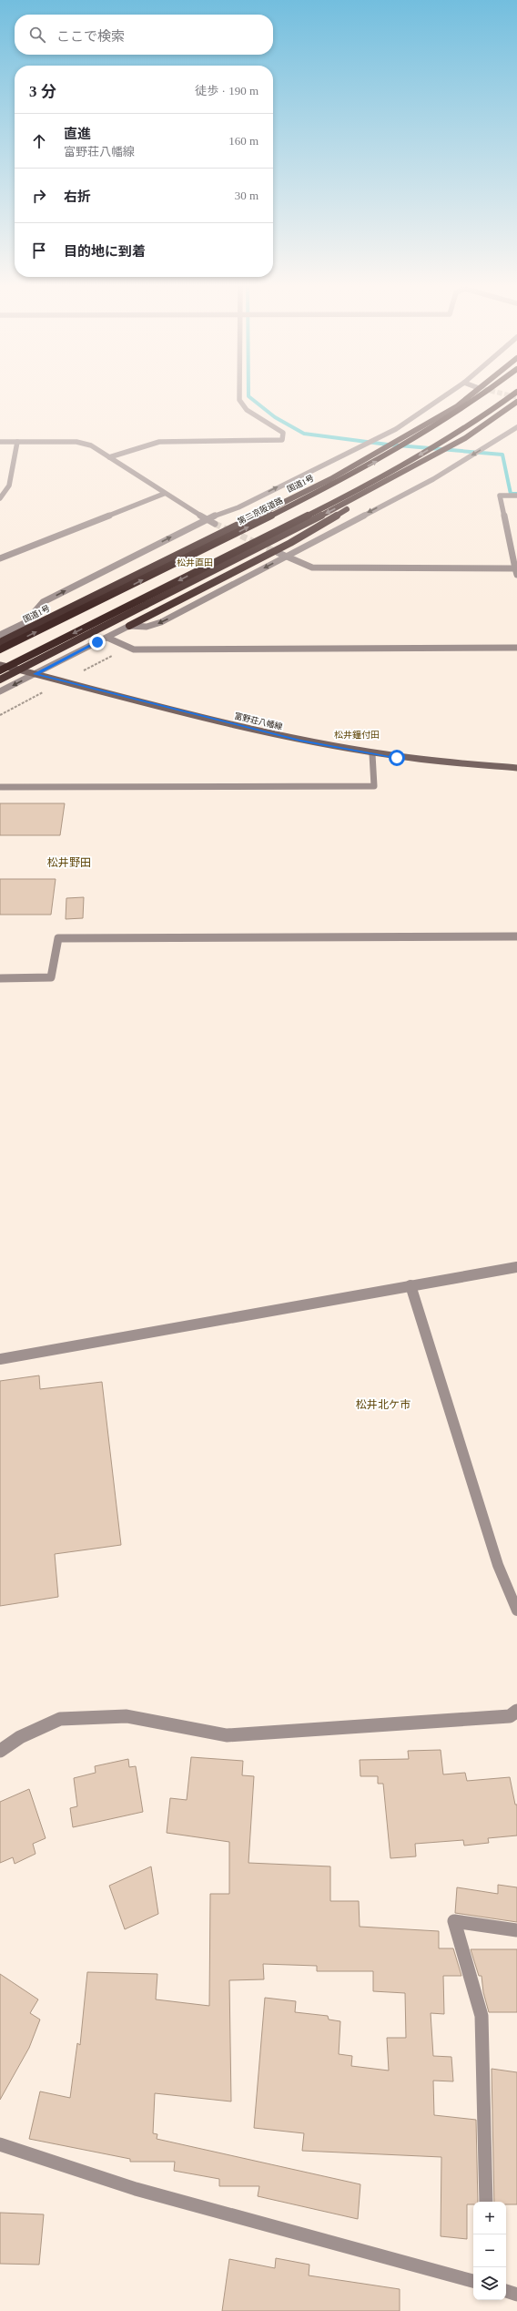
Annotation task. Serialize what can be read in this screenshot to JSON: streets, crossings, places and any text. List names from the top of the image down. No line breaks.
{"streets":{"highway":["国道1号","第二京阪道路"],"main road":["富野荘八幡線"]},"districts":["松井直田","松井鐘付田","松井野田","松井北ケ市"],"page":{"search":"ここで検索","heading":["3 分","徒歩 · 190 m"],"list":[["直進","富野荘八幡線","160 m"],["右折","30 m"],"目的地に到着"],"map_buttons":["+","−"]}}
